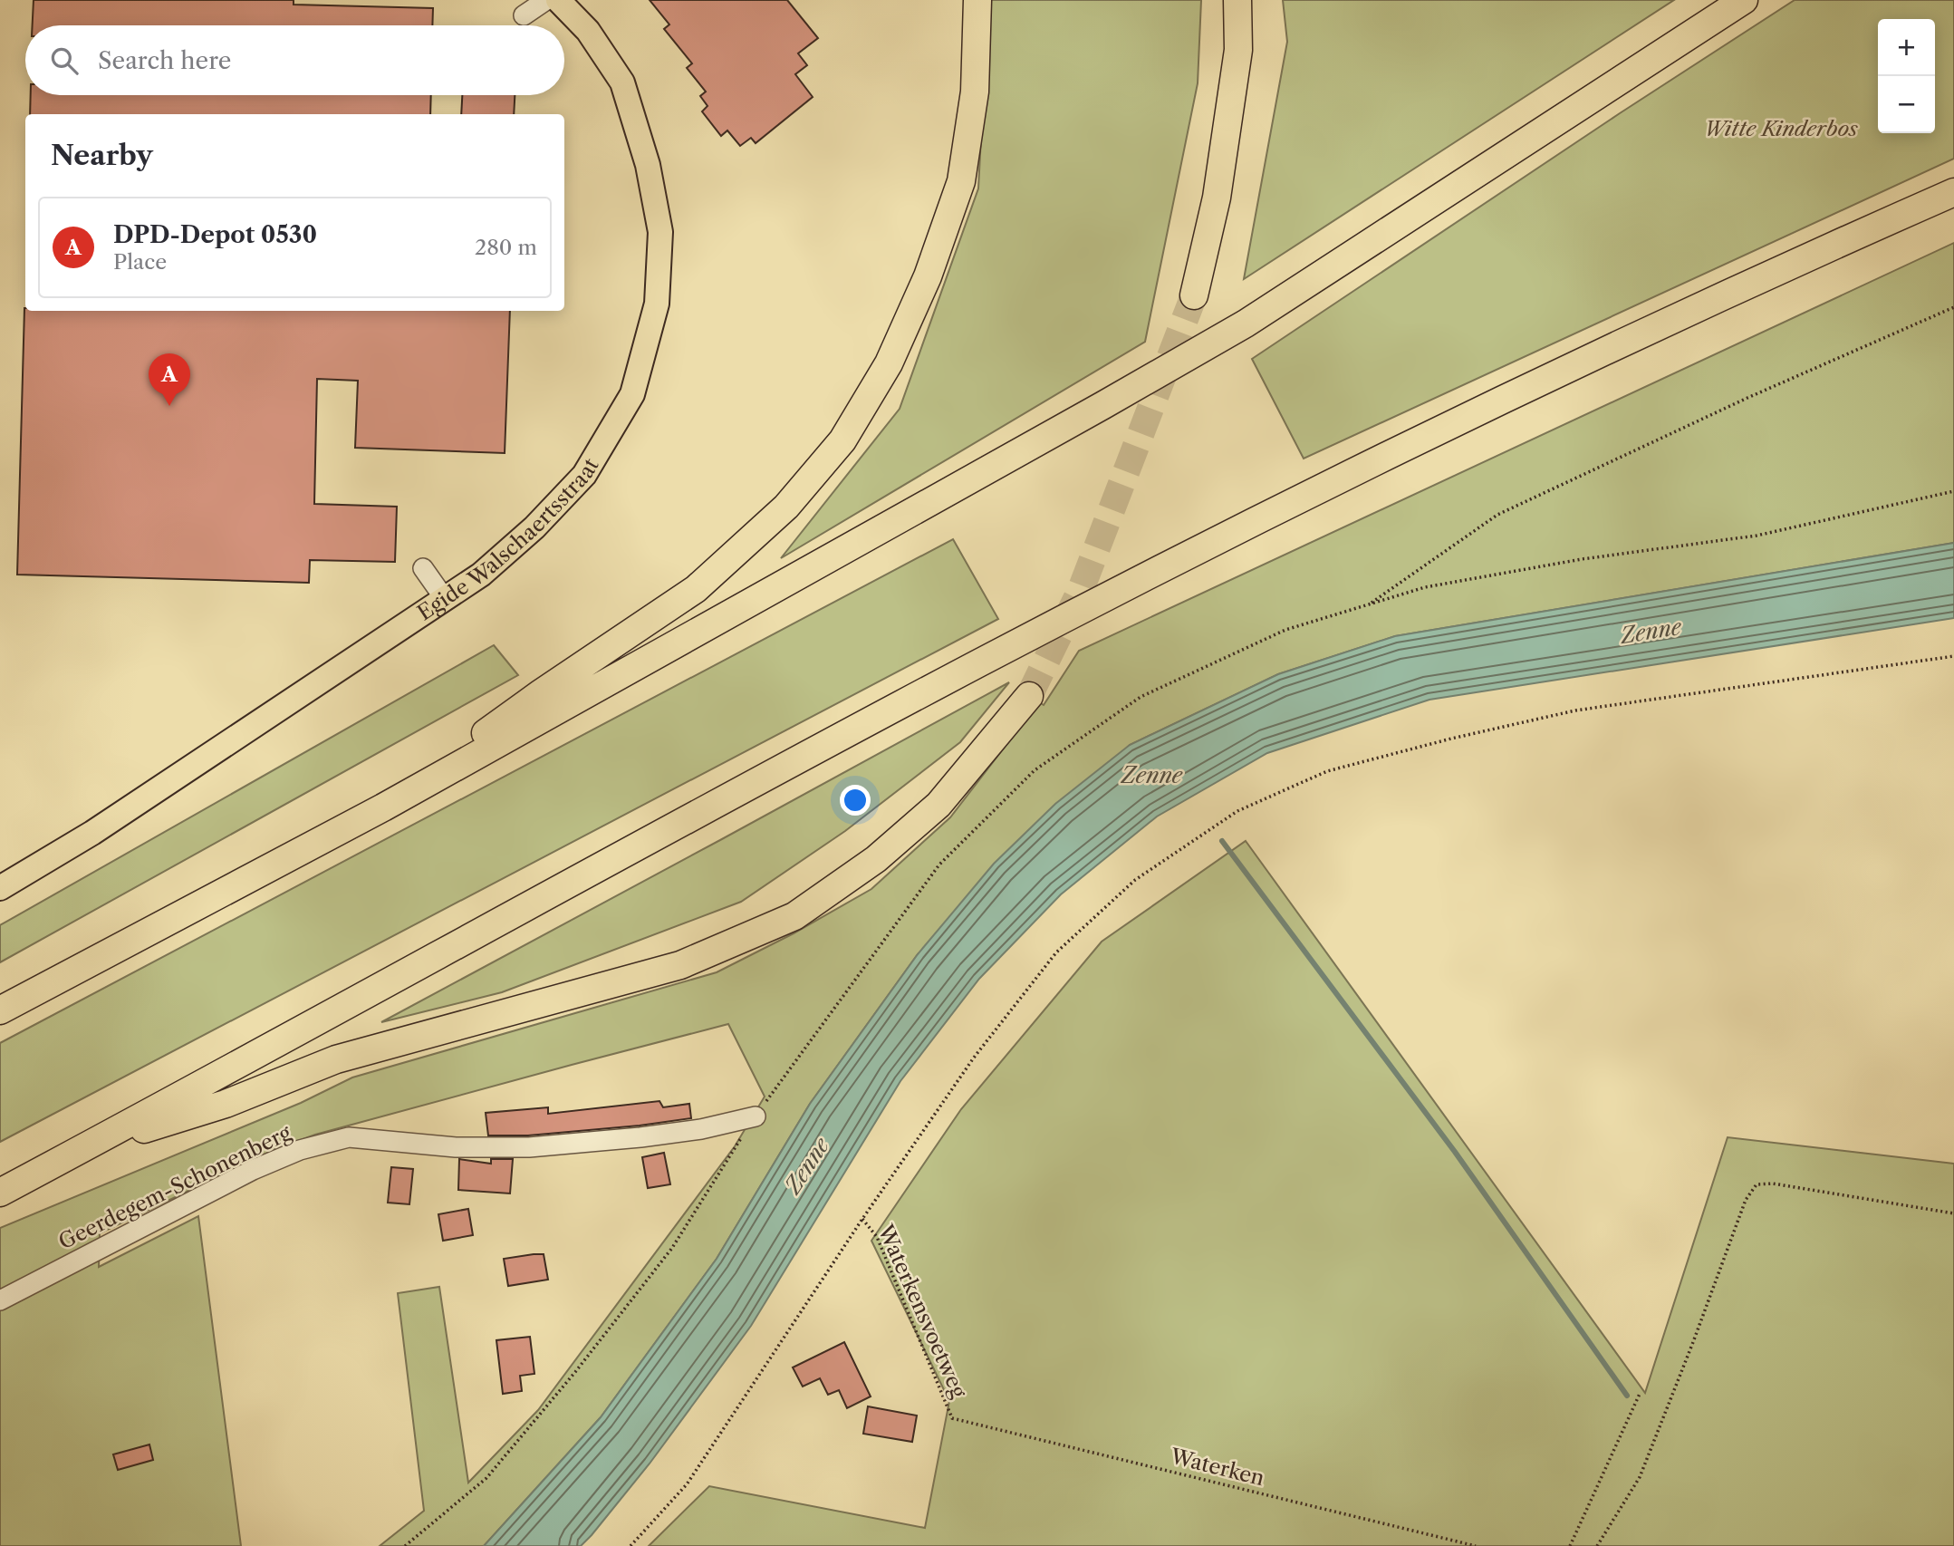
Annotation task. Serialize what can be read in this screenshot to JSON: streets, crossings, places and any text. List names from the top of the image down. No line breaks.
{"streets":{"main road":["Egide Walschaertsstraat"],"street":["Geerdegem-Schonenberg"],"path":["Waterkensvoetweg","Waterken"]},"crossings":[["Waterkensvoetweg","Waterken"]],"water":["Zenne"],"parks":["Witte Kinderbos"],"page":{"map_buttons":["+","−"],"search":"Search here","heading":"Nearby","list":[{"mark":"A","name":"DPD-Depot 0530","note":"Place","value":"280 m"}],"pins":"A"}}
